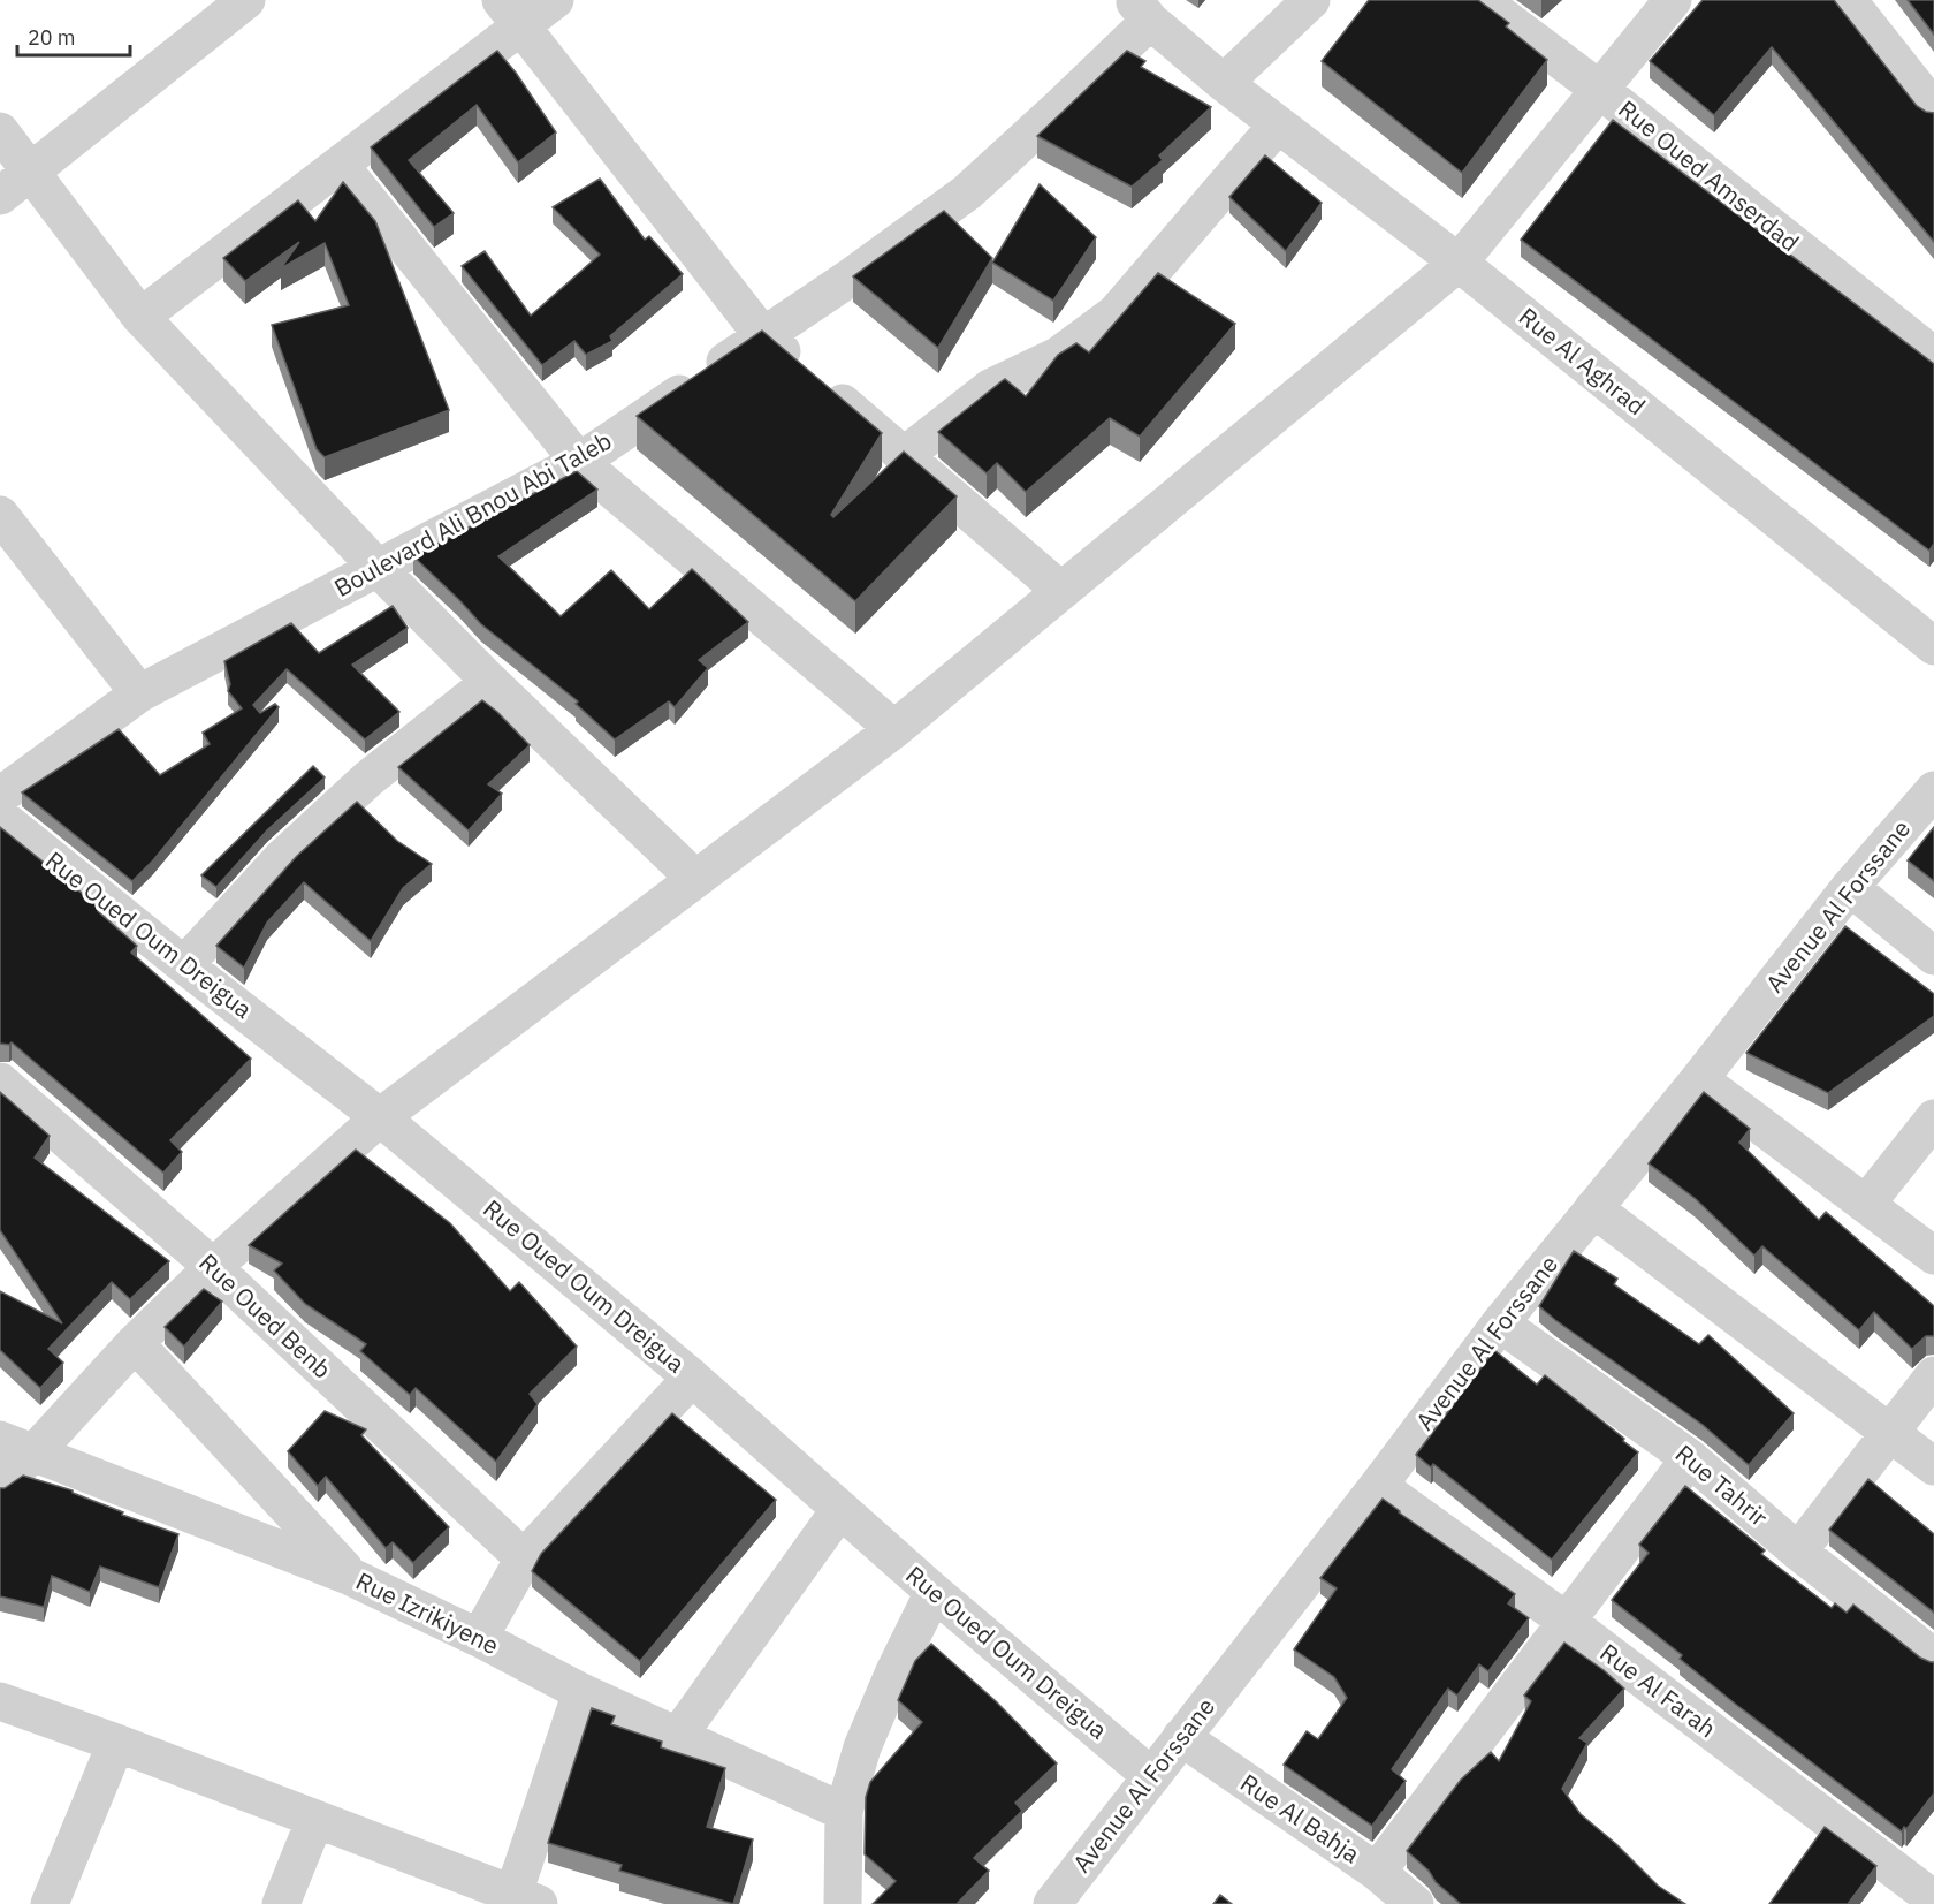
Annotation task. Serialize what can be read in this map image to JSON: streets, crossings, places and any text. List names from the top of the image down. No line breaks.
{"streets":{"street":["Rue Oued Amserdad","Rue Al Aghrad","Boulevard Ali Bnou Abi Taleb","Avenue Al Forssane","Rue Oued Oum Dreigua","Rue Oued Benb","Rue Tahrir","Rue Izrikiyene","Rue Al Farah","Rue Al Bahja"]},"crossings":[["Rue Al Aghrad","Boulevard Ali Bnou Abi Taleb"],["Avenue Al Forssane","Rue Oued Oum Dreigua"],["Avenue Al Forssane","Rue Tahrir"],["Avenue Al Forssane","Rue Al Farah"],["Avenue Al Forssane","Rue Al Bahja"]],"scale_bar":"20 m"}
